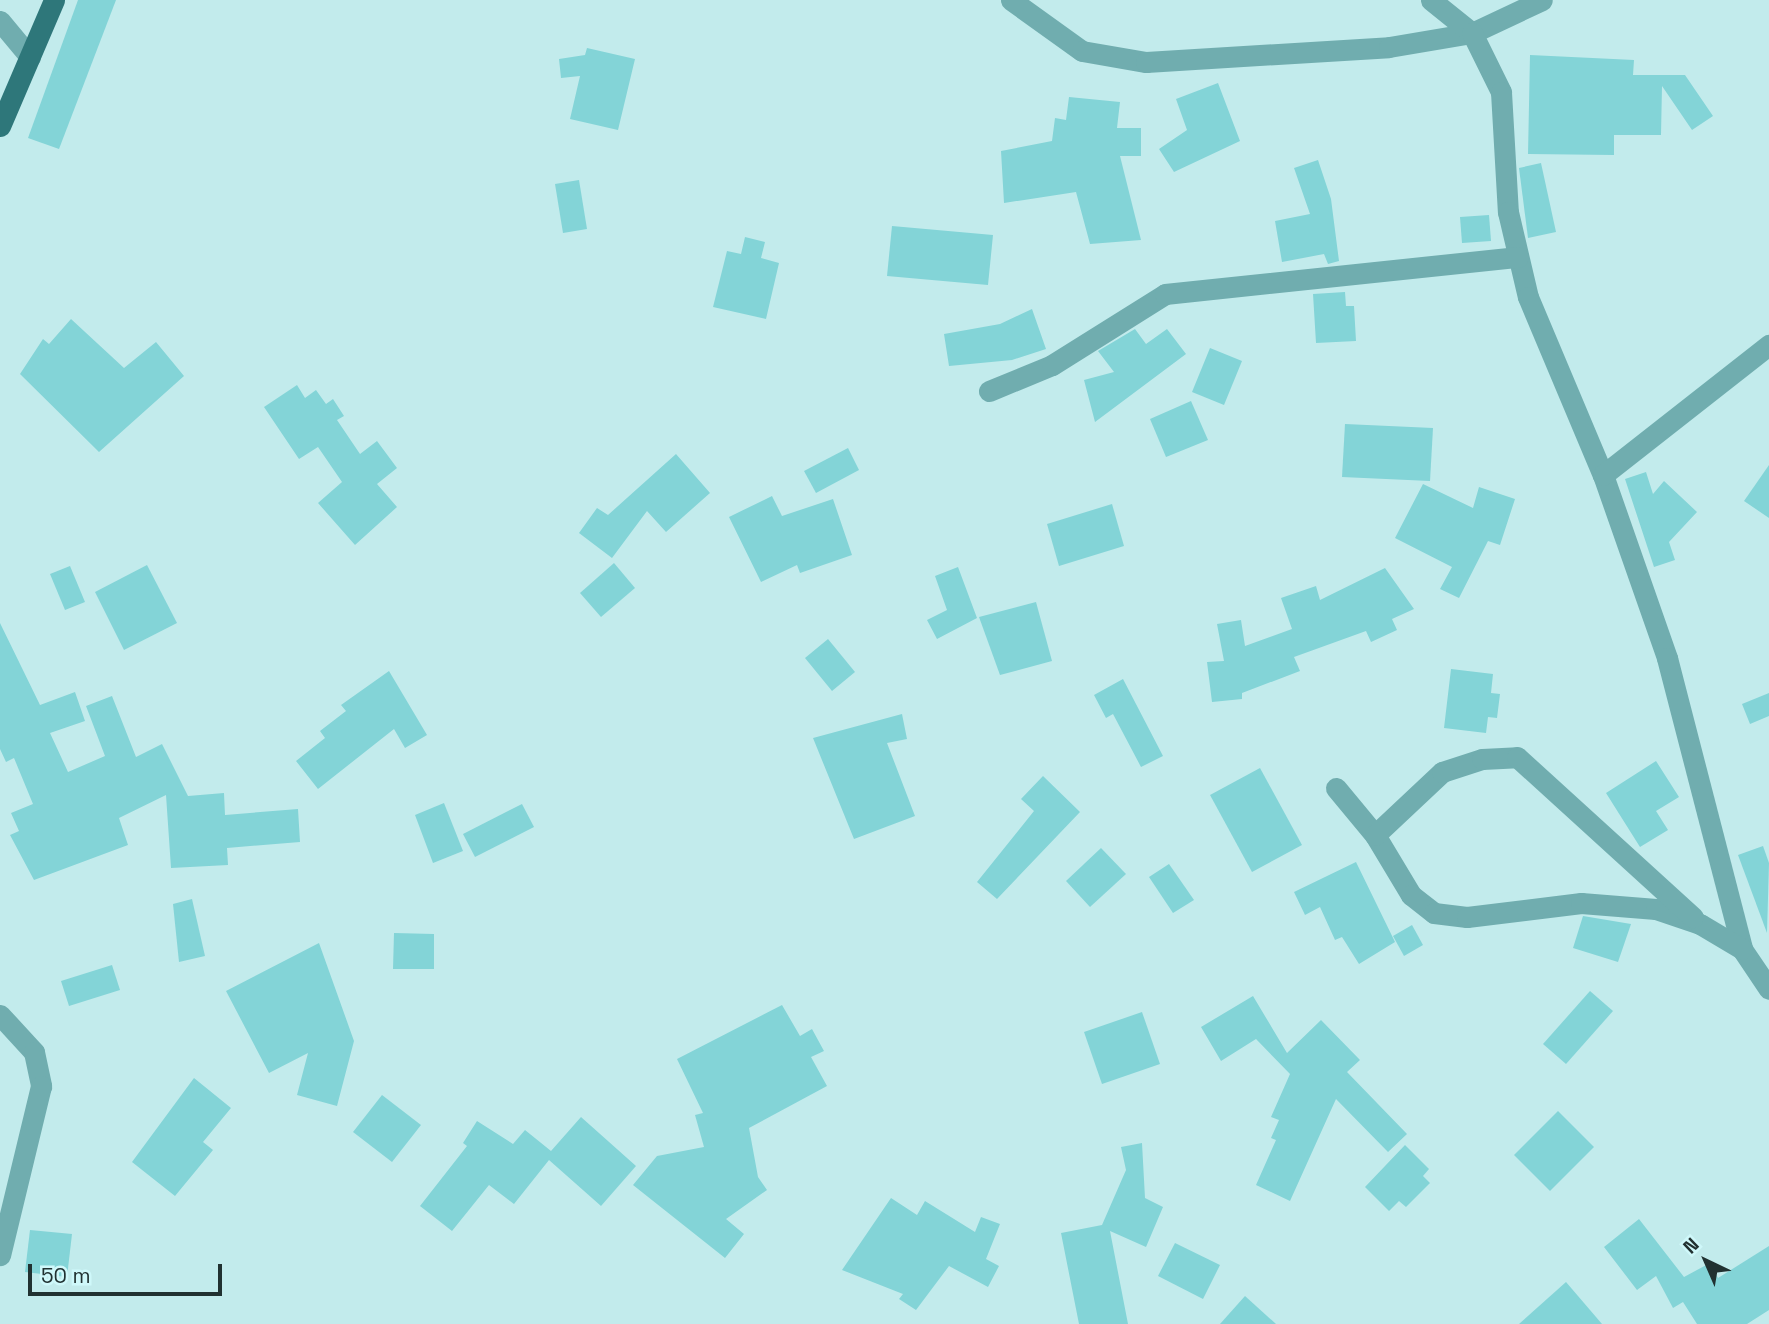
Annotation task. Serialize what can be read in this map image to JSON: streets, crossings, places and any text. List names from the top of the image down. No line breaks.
{"scale_bar":"50 m","north":"top left"}
